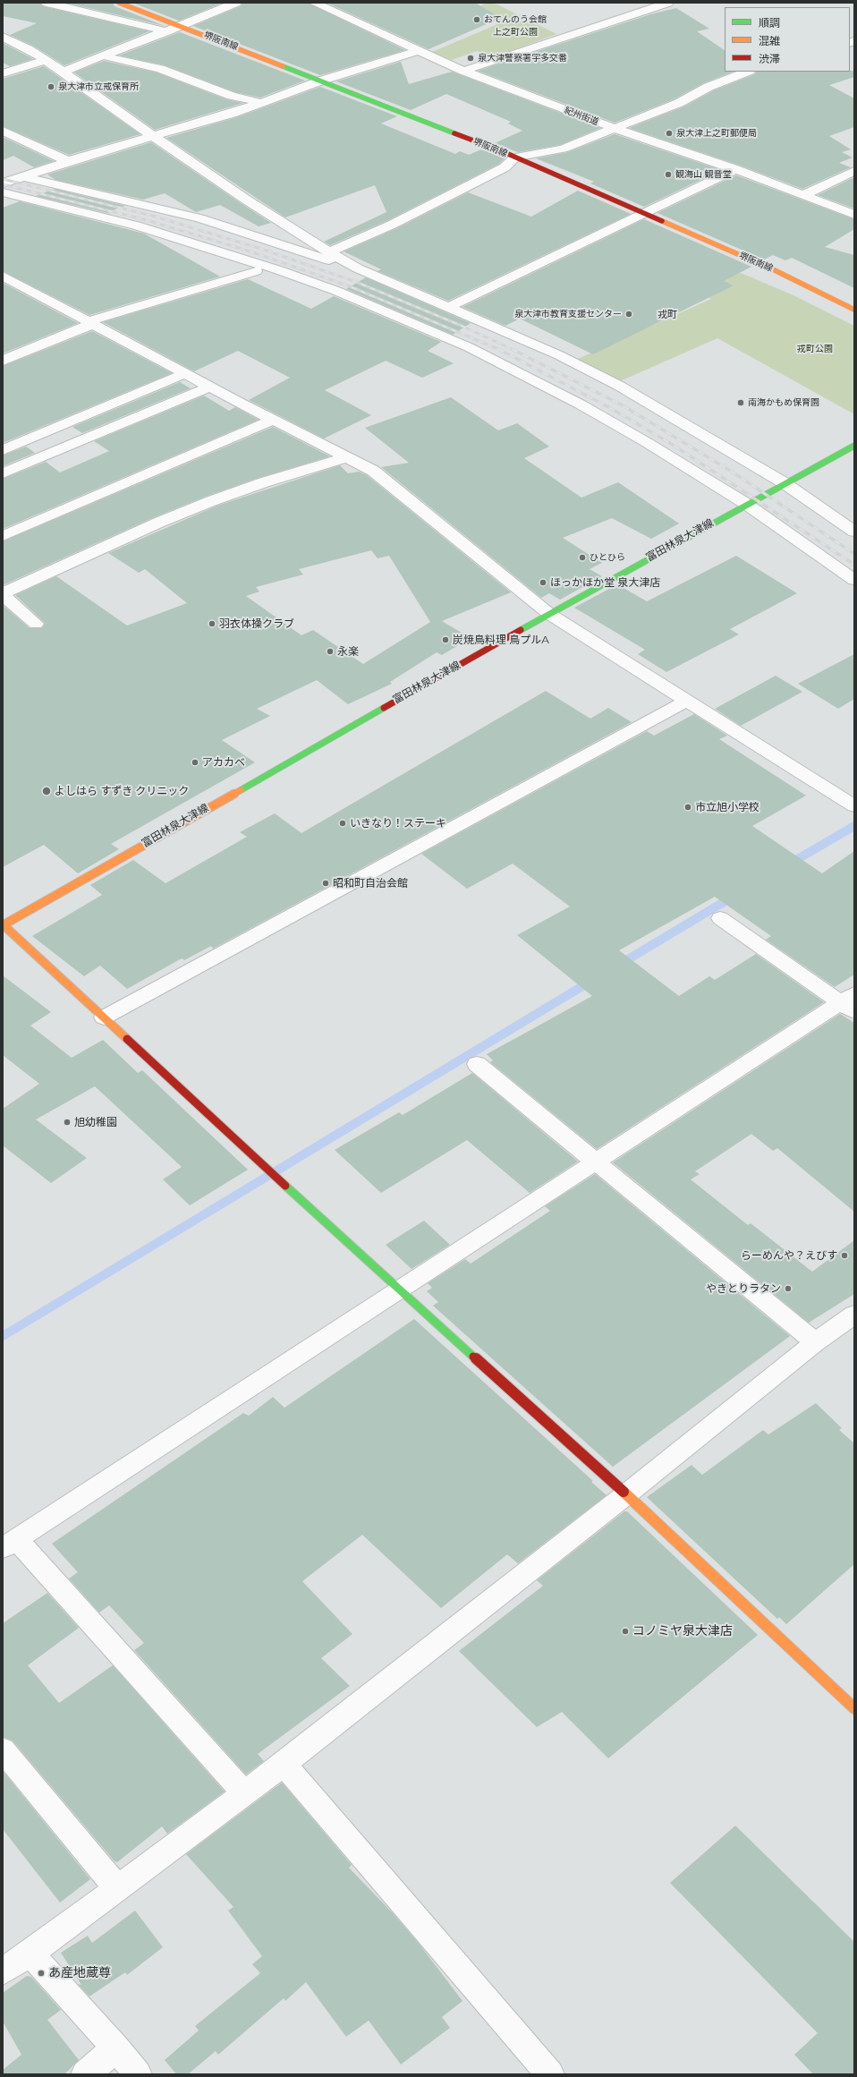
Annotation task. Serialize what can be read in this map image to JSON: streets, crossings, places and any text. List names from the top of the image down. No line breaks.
{"streets":{"main road":["堺阪南線","富田林泉大津線"],"street":["紀州街道"]},"districts":["戎町"],"parks":["上之町公園","戎町公園"],"places":["おてんのう会館","泉大津警察署宇多交番","泉大津市立戒保育所","泉大津上之町郵便局","観海山 観音堂","泉大津市教育支援センター","南海かもめ保育園","ひとひら","ほっかほか堂 泉大津店","羽衣体操クラブ","炭焼鳥料理 鳥プルA","永楽","アカカベ","よしはら すずき クリニック","市立旭小学校","いきなり！ステーキ","昭和町自治会館","旭幼稚園","らーめんや？えびす","やきとりラタン","コノミヤ泉大津店","あ産地蔵尊"],"legend":["順調","混雑","渋滞"]}
